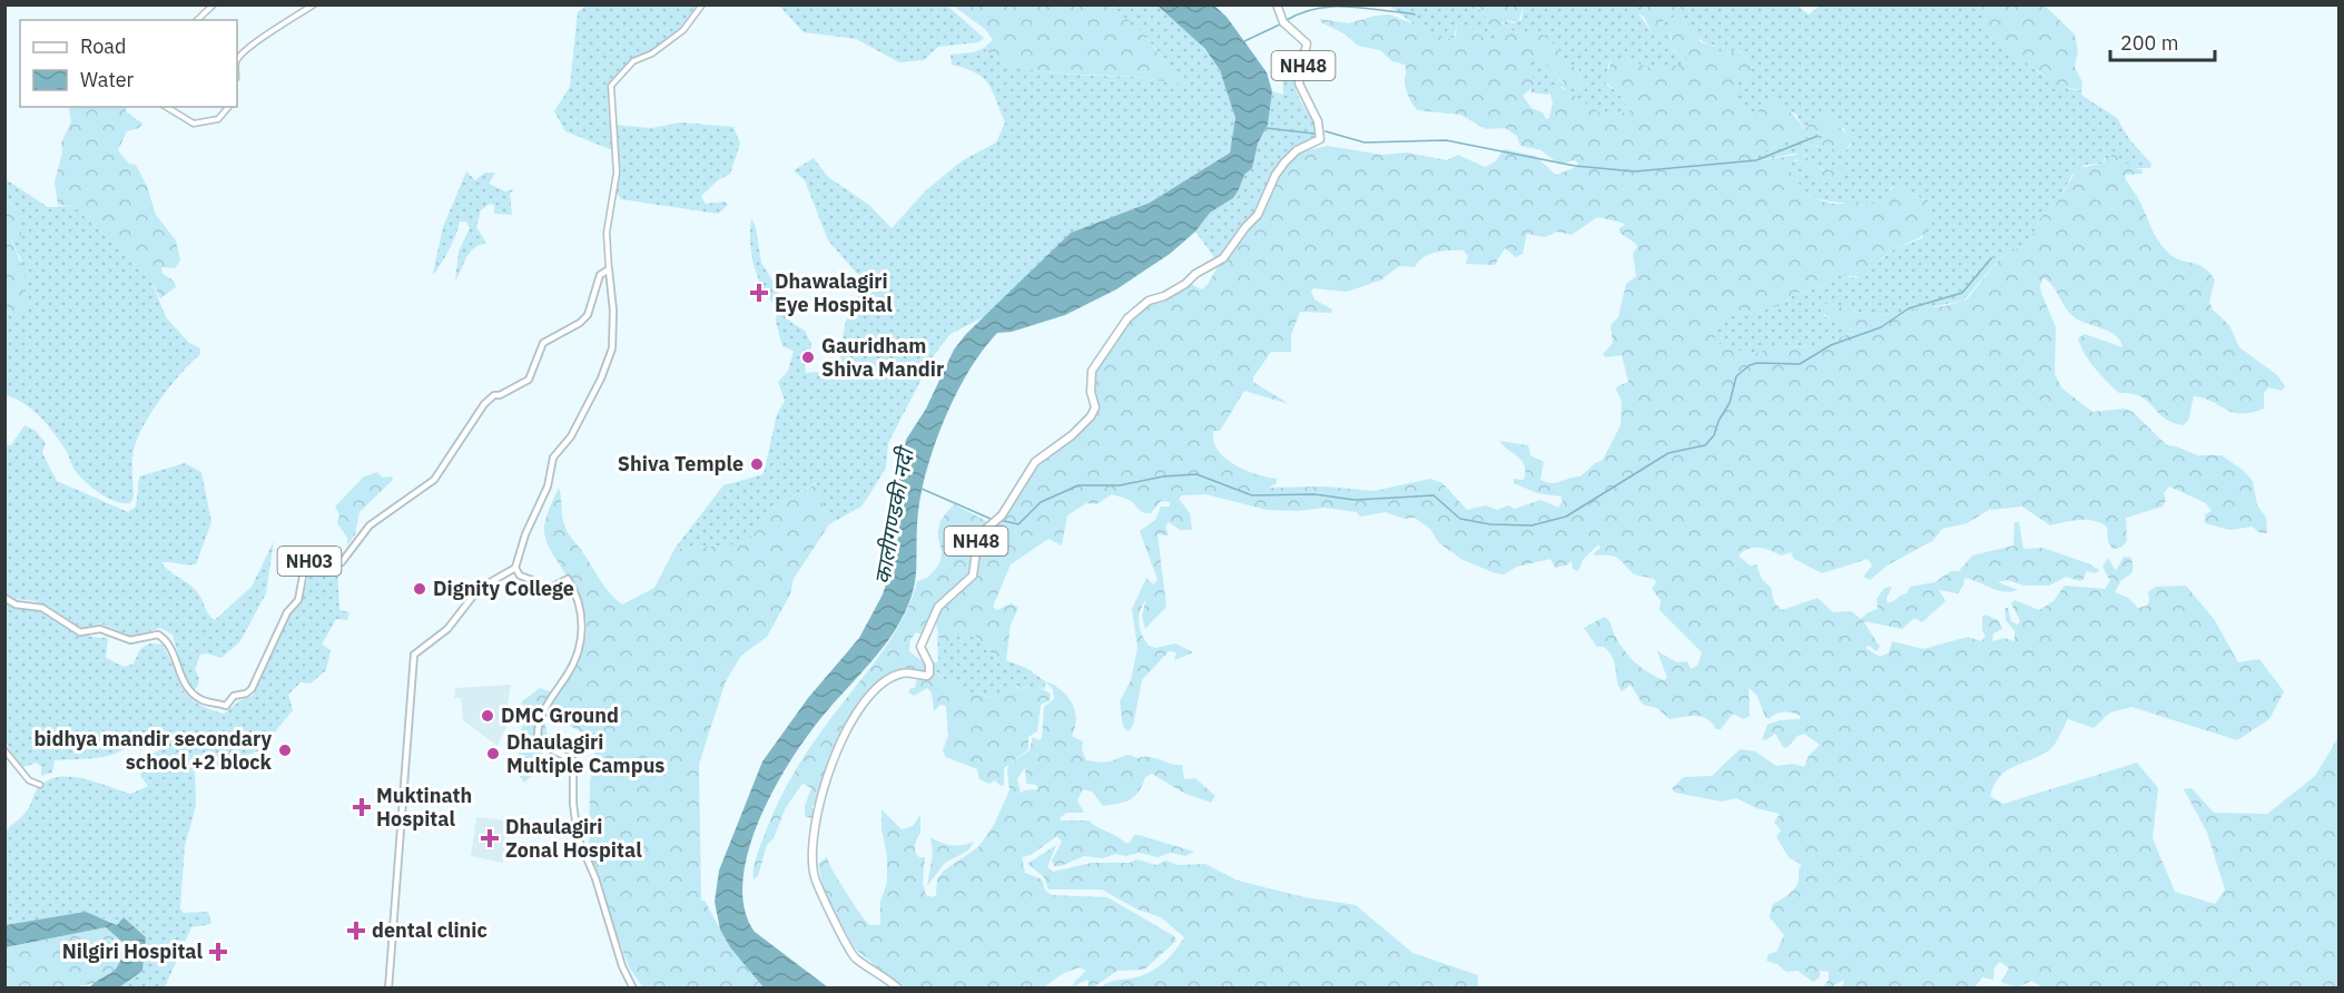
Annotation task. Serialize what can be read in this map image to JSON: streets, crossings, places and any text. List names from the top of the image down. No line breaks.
{"streets":{"highway":["NH48"],"main road":["NH03"]},"water":["कालीगण्डकी नदी"],"places":{"health":["Dhawalagiri Eye Hospital","Muktinath Hospital","Dhaulagiri Zonal Hospital","dental clinic","Nilgiri Hospital"],"other":["Gauridham Shiva Mandir","Shiva Temple","Dignity College","DMC Ground","bidhya mandir secondary school +2 block","Dhaulagiri Multiple Campus"]},"legend":["Road","Water"],"scale_bar":"200 m"}
